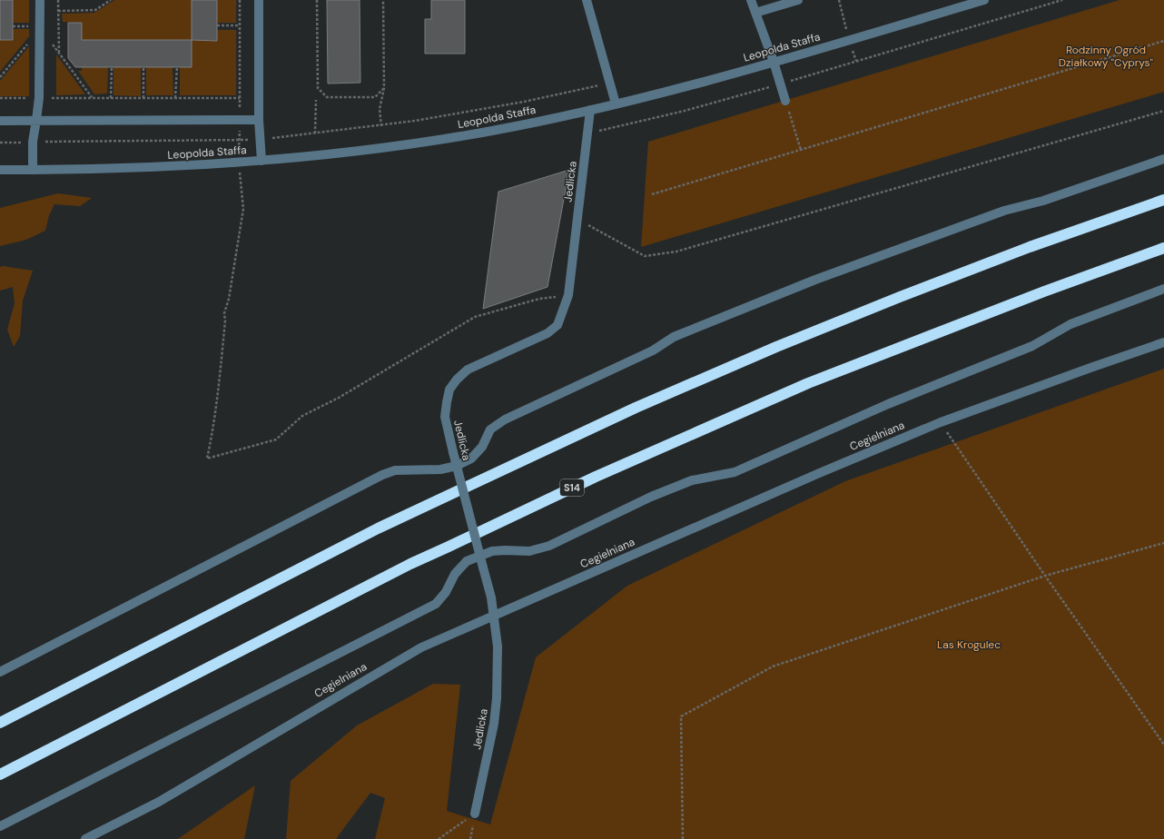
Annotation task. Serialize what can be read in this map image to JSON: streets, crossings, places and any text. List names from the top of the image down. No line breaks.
{"streets":{"highway":["S14"],"street":["Leopolda Staffa","Jedlicka","Cegielniana"]},"crossings":[["Leopolda Staffa","Jedlicka"],["Jedlicka","Cegielniana"]],"parks":["Rodzinny Ogród Działkowy \"Cyprys\"","Las Krogulec"]}
